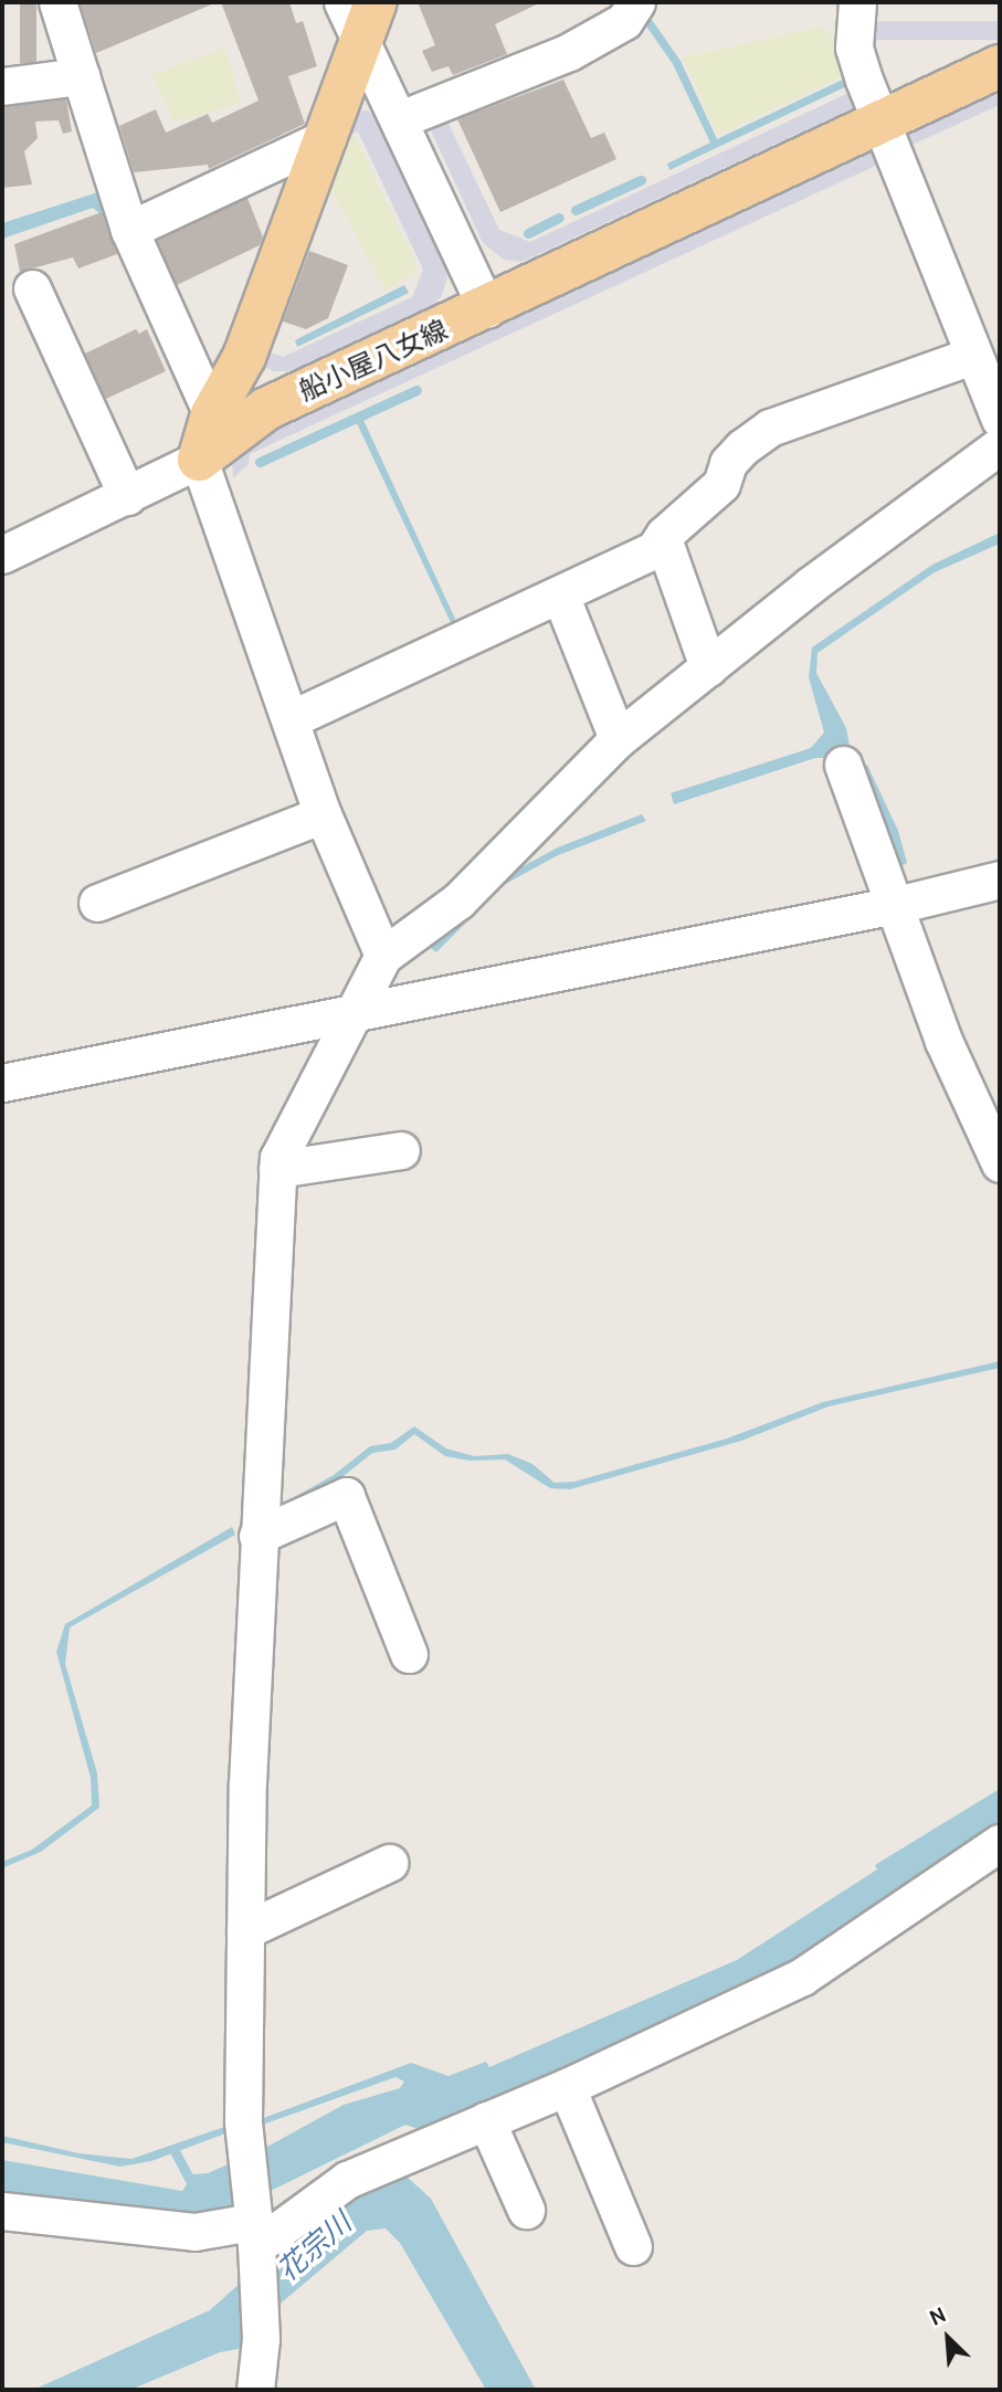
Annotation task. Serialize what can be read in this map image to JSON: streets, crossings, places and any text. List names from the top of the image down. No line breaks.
{"streets":{"main road":["船小屋八女線"]},"water":["花宗川"],"north":"top left"}
